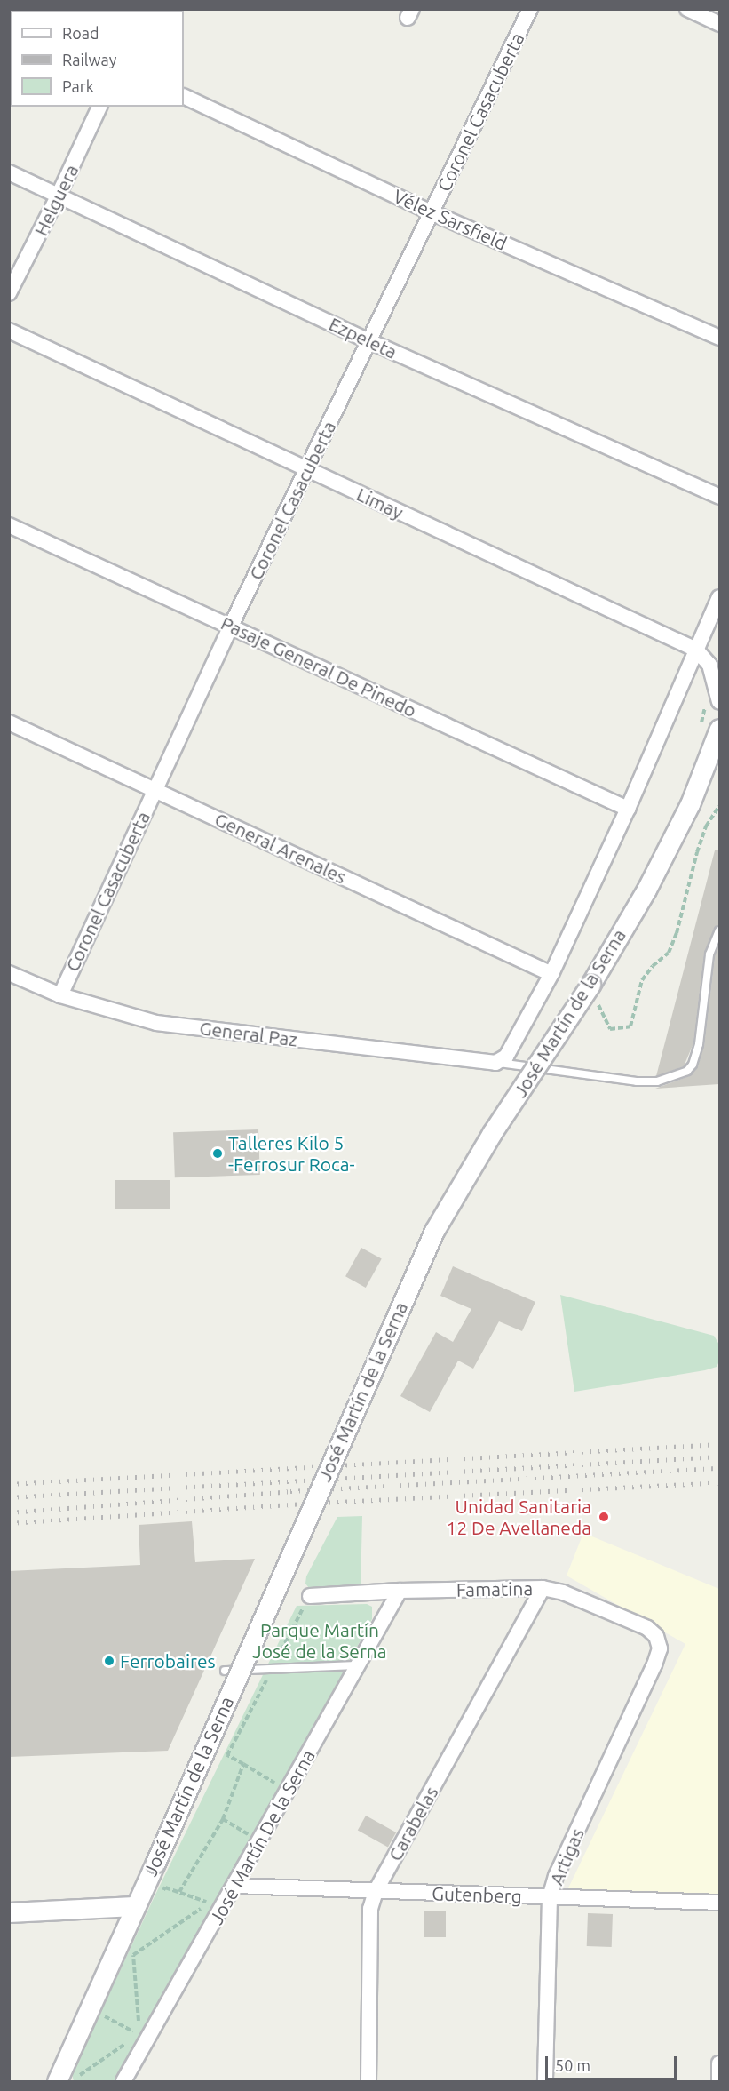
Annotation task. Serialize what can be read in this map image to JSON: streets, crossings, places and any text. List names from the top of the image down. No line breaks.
{"streets":{"street":["Coronel Casacuberta","Helguera","Vélez Sarsfield","Ezpeleta","Limay","Pasaje General De Pinedo","General Arenales","José Martín de la Serna","General Paz","Famatina","Carabelas","José Martín De la Serna","Artigas","Gutenberg"]},"crossings":[["Coronel Casacuberta","Vélez Sarsfield"],["Coronel Casacuberta","Ezpeleta"],["Coronel Casacuberta","Limay"],["Coronel Casacuberta","Pasaje General De Pinedo"],["Coronel Casacuberta","General Arenales"],["Coronel Casacuberta","General Paz"],["Helguera","Ezpeleta"],["Limay","José Martín de la Serna"],["Pasaje General De Pinedo","José Martín de la Serna"],["General Arenales","José Martín de la Serna"],["José Martín de la Serna","General Paz"],["Famatina","Carabelas"],["Famatina","José Martín De la Serna"],["Famatina","Artigas"],["Carabelas","Gutenberg"],["José Martín De la Serna","Gutenberg"],["Artigas","Gutenberg"]],"parks":["Parque Martín José de la Serna"],"places":["Talleres Kilo 5 -Ferrosur Roca-","Unidad Sanitaria 12 De Avellaneda","Ferrobaires"],"legend":["Road","Railway","Park"],"scale_bar":"50 m"}
